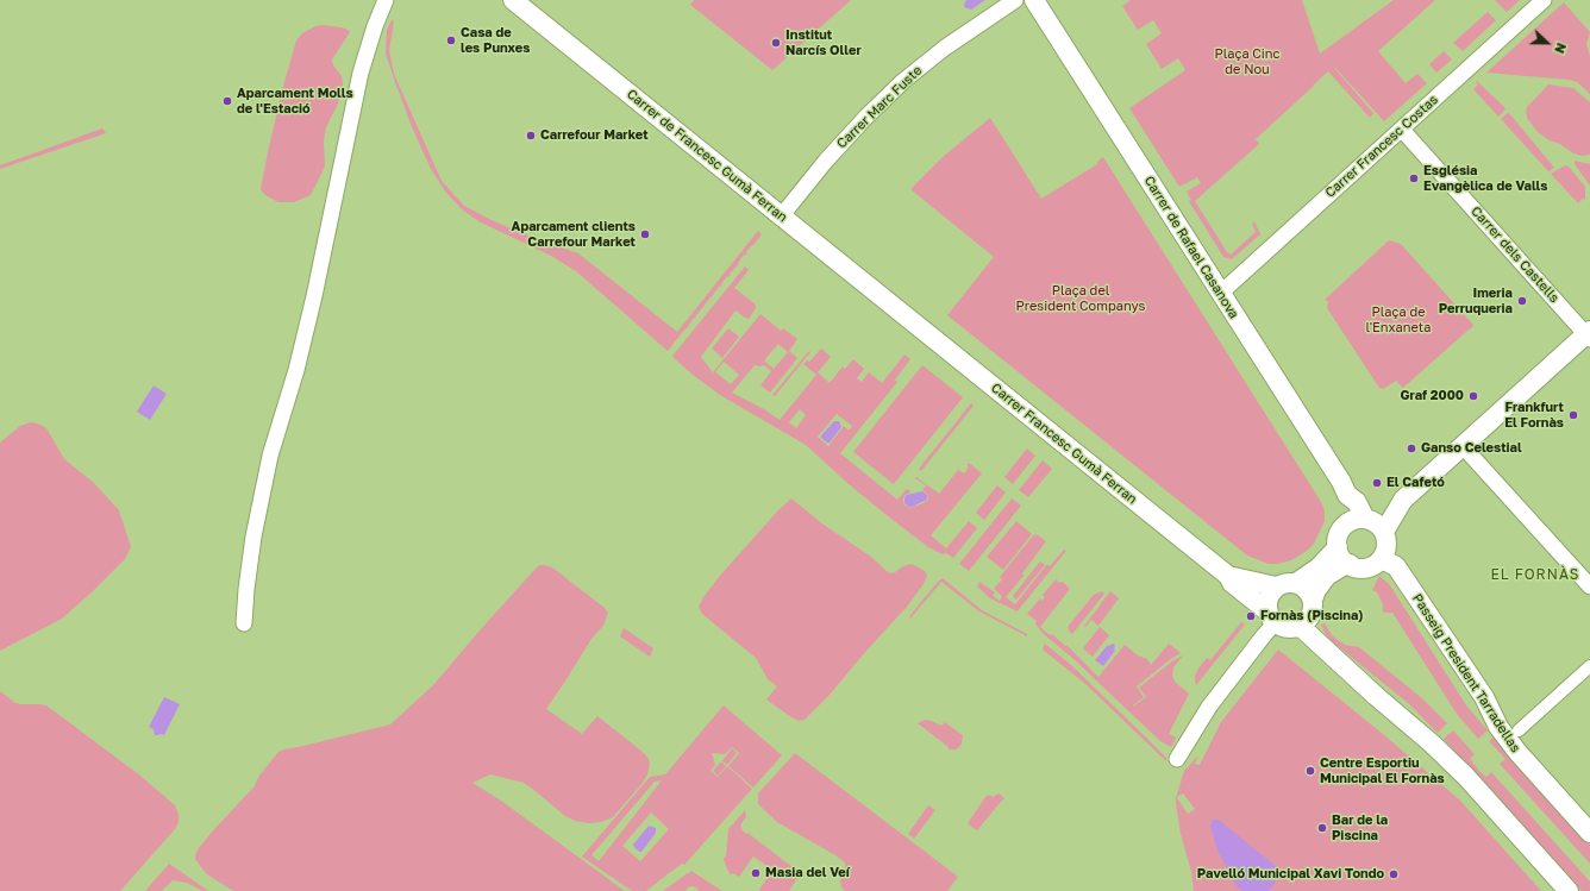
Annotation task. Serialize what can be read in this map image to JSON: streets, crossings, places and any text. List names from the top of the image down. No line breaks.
{"streets":{"street":["Carrer Marc Fuste","Carrer Francesc Costas","Carrer de Francesc Gumà Ferran","Carrer de Rafael Casanova","Carrer dels Castells","Carrer Francesc Gumà Ferran","Passeig President Tarradellas"]},"crossings":[["Carrer Marc Fuste","Carrer de Francesc Gumà Ferran"],["Carrer Francesc Costas","Carrer de Rafael Casanova"],["Carrer Francesc Costas","Carrer dels Castells"],["Carrer de Francesc Gumà Ferran","Carrer Francesc Gumà Ferran"],["Carrer de Rafael Casanova","Passeig President Tarradellas"]],"districts":["EL FORNÀS"],"parks":["Plaça Cinc de Nou","Plaça del President Companys","Plaça de l'Enxaneta"],"places":["Casa de les Punxes","Institut Narcís Oller","Aparcament Molls de l'Estació","Carrefour Market","Església Evangèlica de Valls","Aparcament clients Carrefour Market","Imeria Perruqueria","Graf 2000","Frankfurt El Fornàs","Ganso Celestial","El Cafetó","Fornàs (Piscina)","Centre Esportiu Municipal El Fornàs","Bar de la Piscina","Masia del Veí","Pavelló Municipal Xavi Tondo"],"north":"right"}
